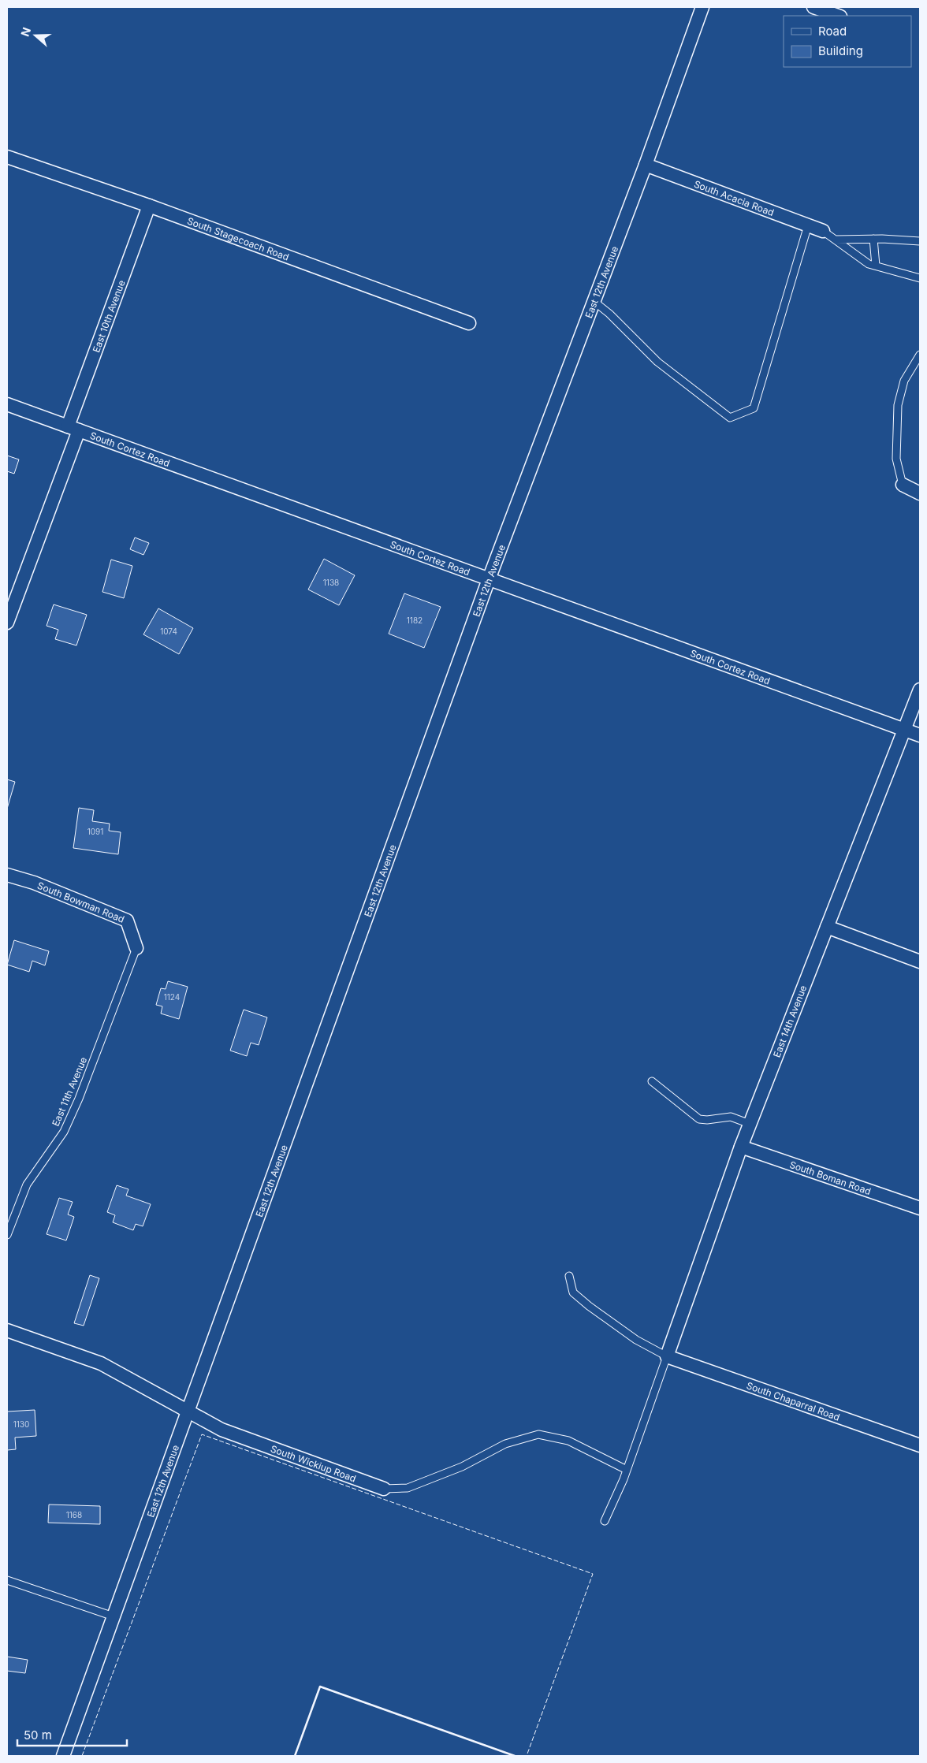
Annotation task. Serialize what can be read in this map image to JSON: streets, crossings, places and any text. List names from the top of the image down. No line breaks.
{"streets":{"street":["South Acacia Road","South Stagecoach Road","East 12th Avenue","East 10th Avenue","South Cortez Road","South Bowman Road","East 14th Avenue","South Boman Road","South Chaparral Road","South Wickiup Road"],"lane":["East 11th Avenue"]},"crossings":[["South Acacia Road","East 12th Avenue"],["South Stagecoach Road","East 10th Avenue"],["East 12th Avenue","South Cortez Road"],["East 12th Avenue","South Wickiup Road"],["East 10th Avenue","South Cortez Road"],["South Cortez Road","East 14th Avenue"],["South Bowman Road","East 11th Avenue"],["East 14th Avenue","South Boman Road"],["East 14th Avenue","South Chaparral Road"]],"house_numbers":["1138","1182","1074","1091","1124","1130","1168"],"legend":["Road","Building"],"scale_bar":"50 m","north":"left"}
